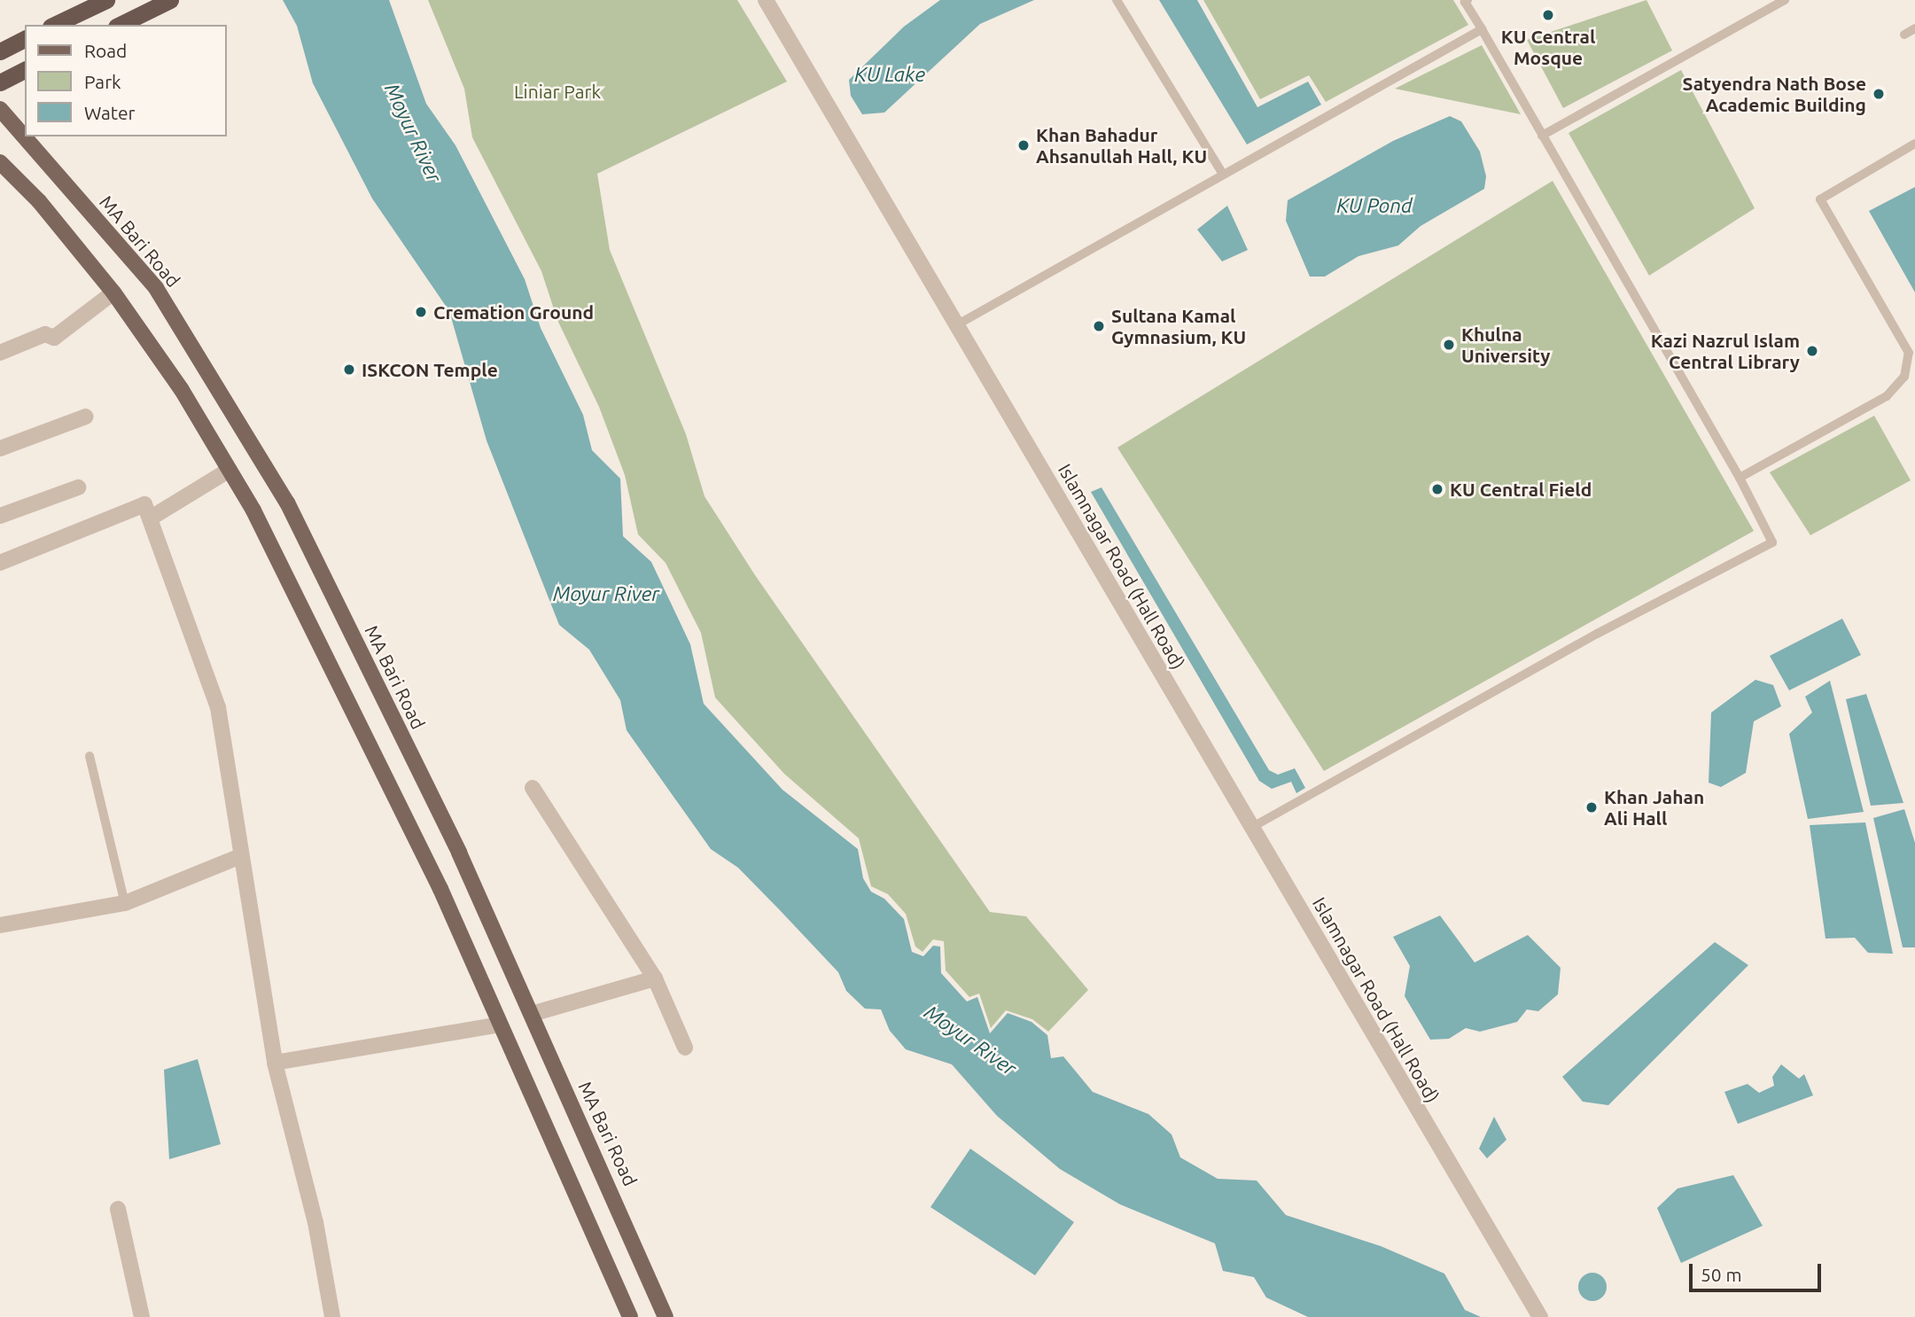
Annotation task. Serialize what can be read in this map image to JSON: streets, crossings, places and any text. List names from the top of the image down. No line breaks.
{"streets":{"main road":["MA Bari Road"],"street":["Islamnagar Road (Hall Road)"]},"water":["KU Lake","Moyur River","KU Pond"],"parks":["Liniar Park"],"places":["KU Central Mosque","Satyendra Nath Bose Academic Building","Khan Bahadur Ahsanullah Hall, KU","Cremation Ground","Sultana Kamal Gymnasium, KU","Khulna University","Kazi Nazrul Islam Central Library","ISKCON Temple","KU Central Field","Khan Jahan Ali Hall"],"legend":["Road","Park","Water"],"scale_bar":"50 m"}
